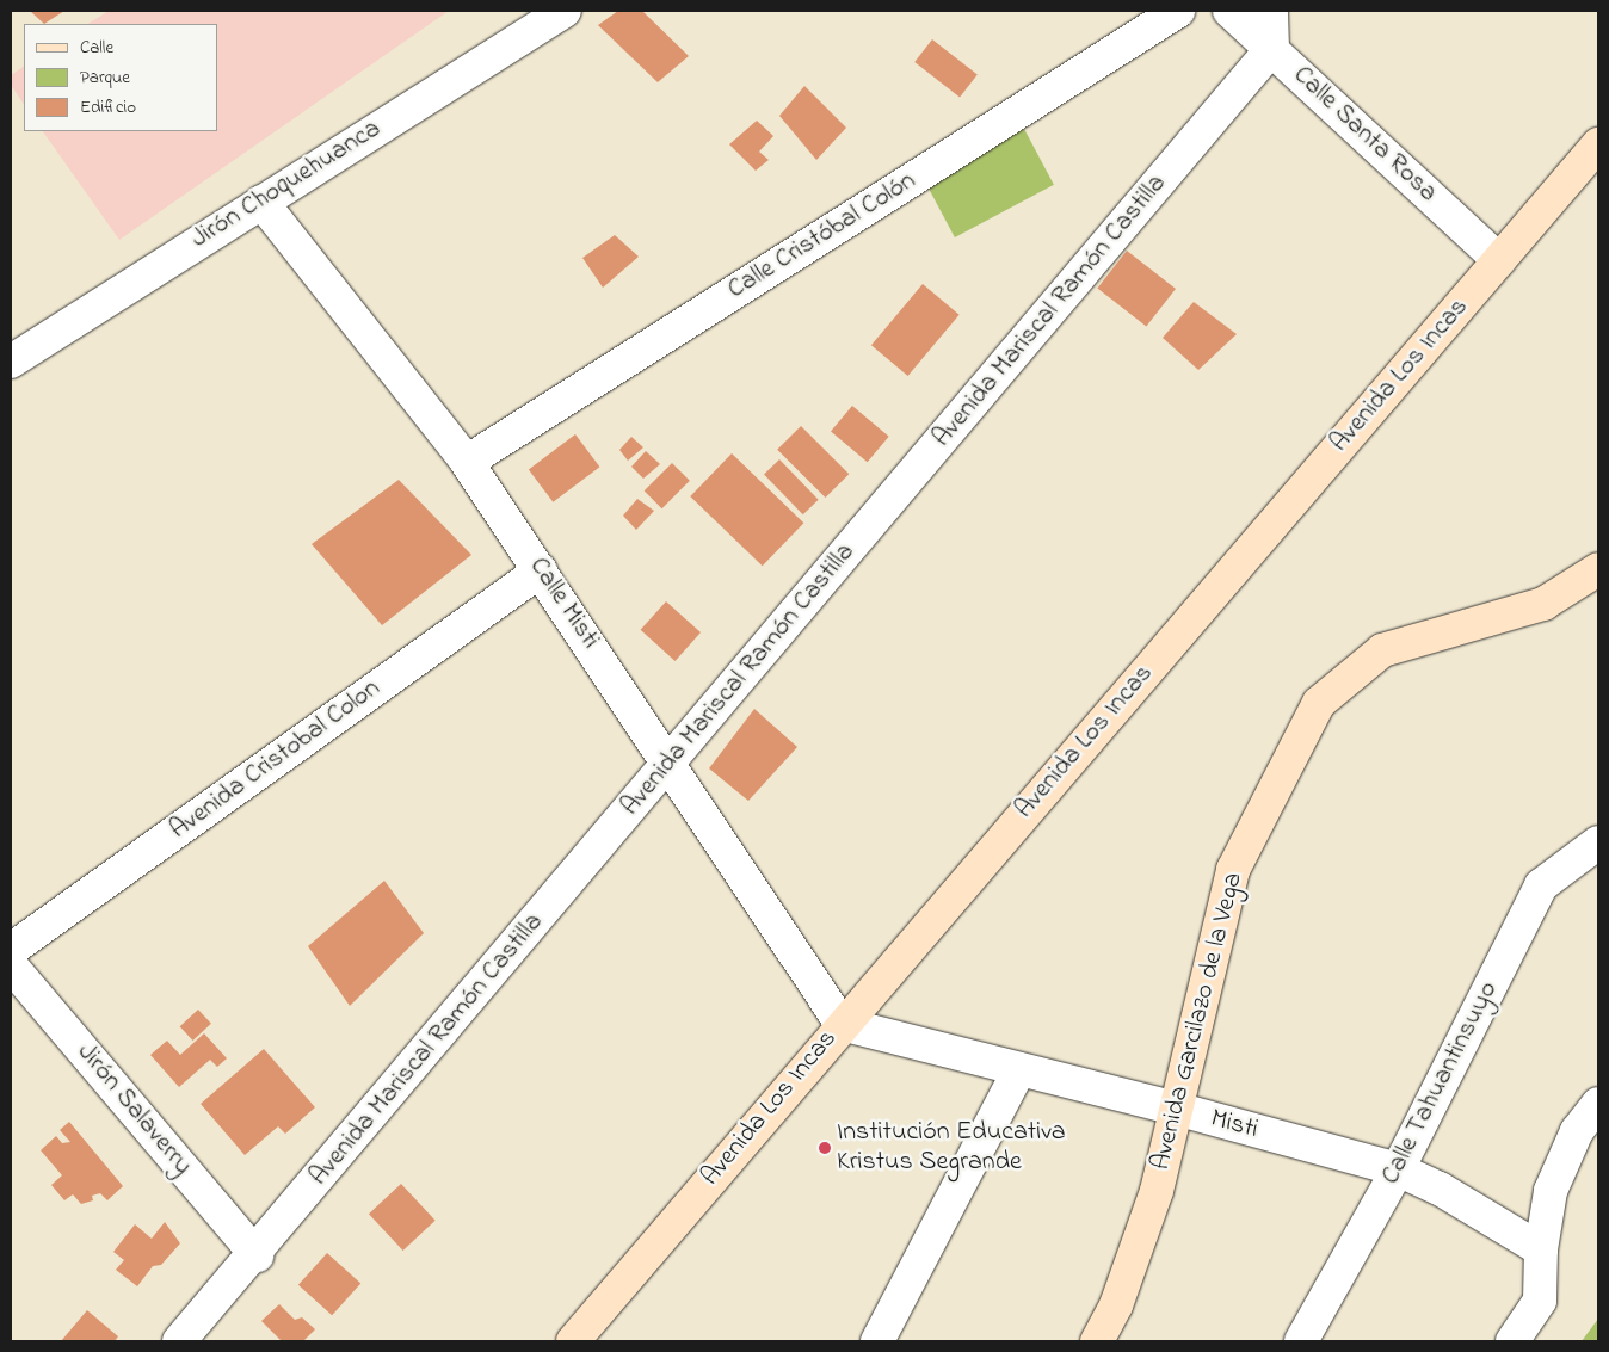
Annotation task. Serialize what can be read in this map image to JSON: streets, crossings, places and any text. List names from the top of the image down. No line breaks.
{"streets":{"street":["Calle Santa Rosa","Jirón Choquehuanca","Calle Cristóbal Colón","Avenida Mariscal Ramón Castilla","Avenida Los Incas","Calle Misti","Avenida Cristobal Colon","Avenida Garcilazo de la Vega","Calle Tahuantinsuyo","Jirón Salaverry","Misti"]},"crossings":[["Calle Santa Rosa","Avenida Mariscal Ramón Castilla"],["Calle Santa Rosa","Avenida Los Incas"],["Jirón Choquehuanca","Calle Misti"],["Calle Cristóbal Colón","Calle Misti"],["Avenida Mariscal Ramón Castilla","Calle Misti"],["Avenida Mariscal Ramón Castilla","Jirón Salaverry"],["Avenida Los Incas","Calle Misti"],["Avenida Los Incas","Misti"],["Calle Misti","Avenida Cristobal Colon"],["Calle Misti","Misti"],["Avenida Garcilazo de la Vega","Misti"],["Calle Tahuantinsuyo","Misti"]],"places":["Institución Educativa Kristus Segrande"],"legend":["Calle","Parque","Edificio"]}
